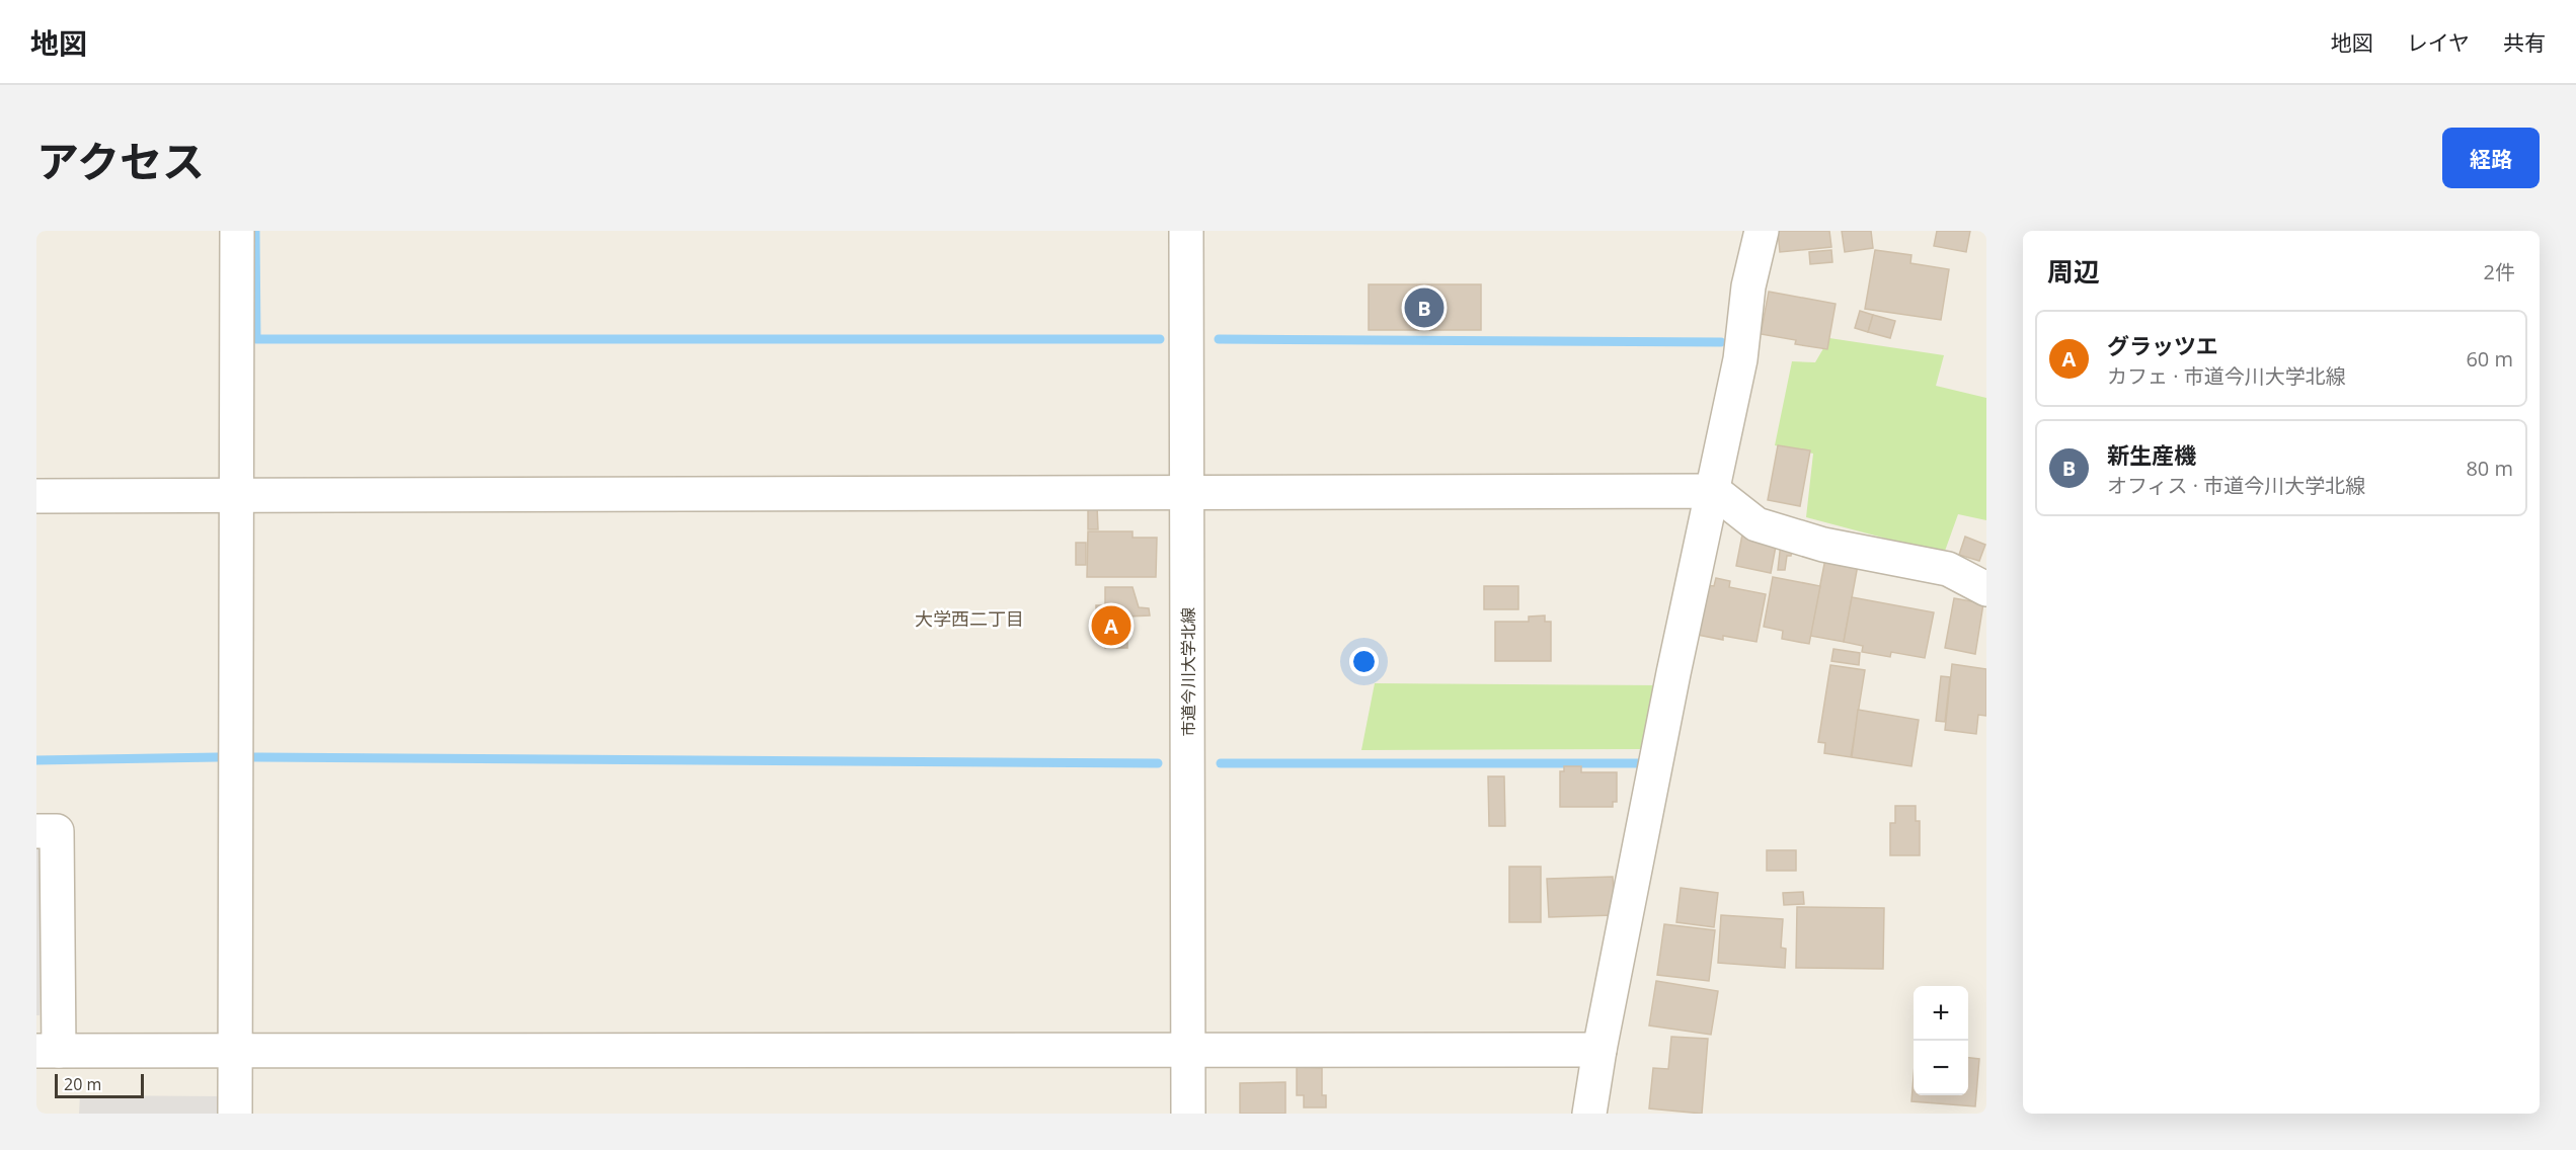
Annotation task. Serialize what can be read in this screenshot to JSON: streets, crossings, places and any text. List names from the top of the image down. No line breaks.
{"streets":{"street":["市道今川大学北線"]},"districts":["大学西二丁目"],"scale_bar":"20 m","page":{"header":"地図","nav":["地図","レイヤ","共有"],"title":"アクセス","buttons":"経路","heading":["周辺","2件"],"pins":["B","A"],"list":[{"mark":"A","name":"グラッツエ","note":"カフェ · 市道今川大学北線","value":"60 m"},{"mark":"B","name":"新生産機","note":"オフィス · 市道今川大学北線","value":"80 m"}],"map_buttons":["+","−"],"scale":"20 m"}}
